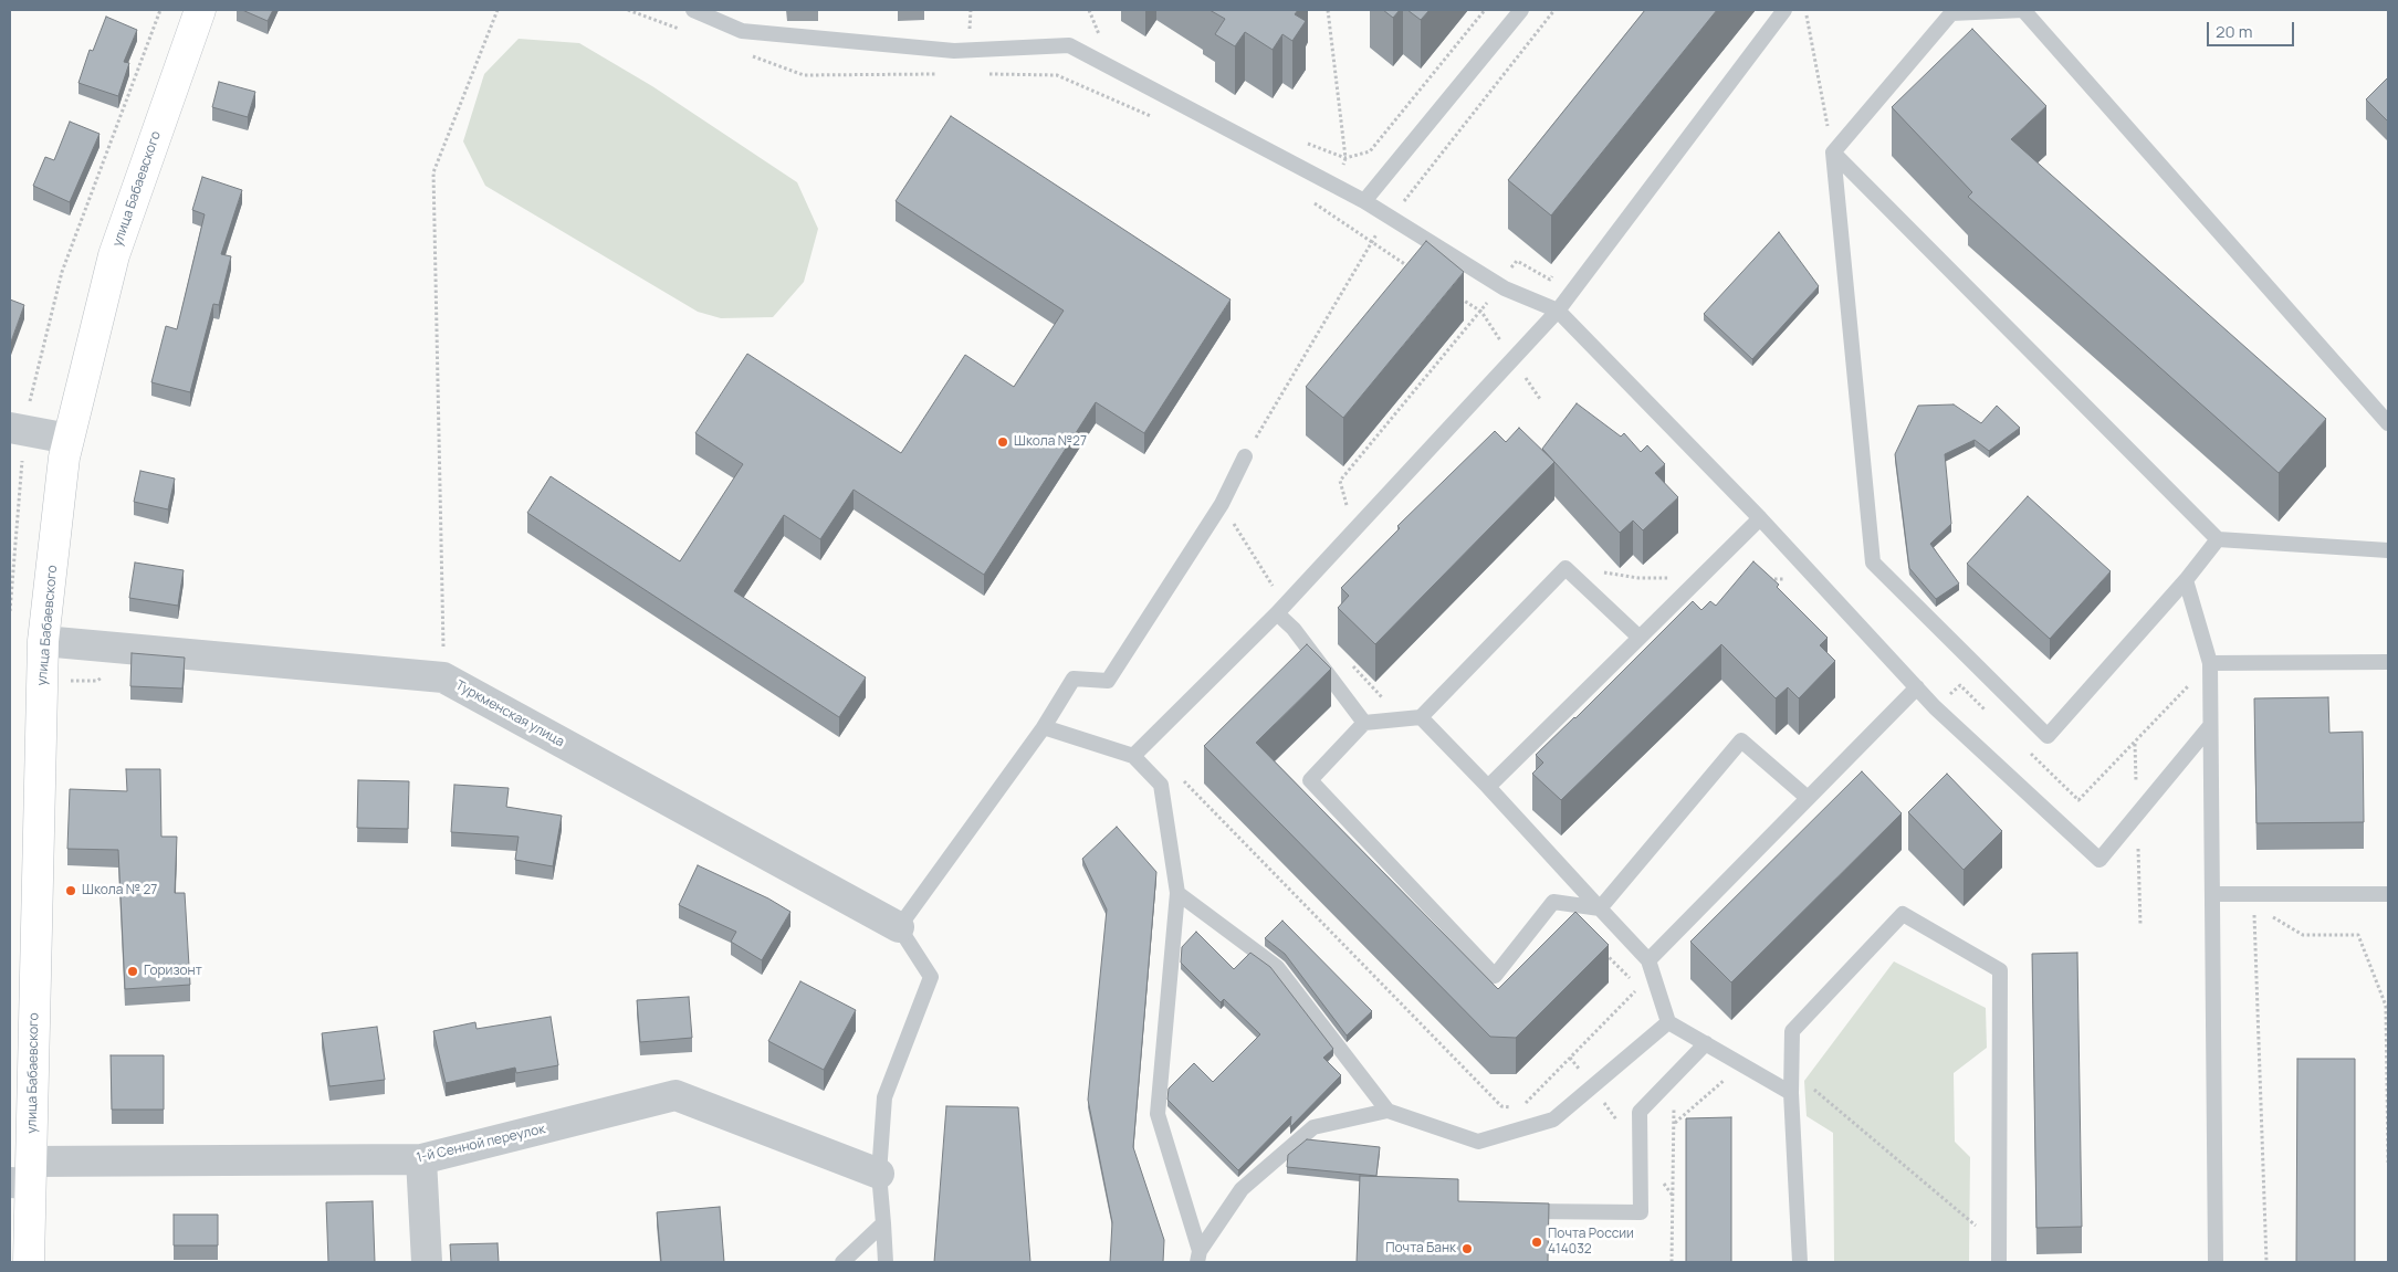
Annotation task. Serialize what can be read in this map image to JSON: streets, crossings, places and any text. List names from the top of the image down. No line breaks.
{"streets":{"main road":["улица Бабаевского"],"street":["Туркменская улица","1-й Сенной переулок"]},"crossings":[["улица Бабаевского","Туркменская улица"],["улица Бабаевского","1-й Сенной переулок"]],"places":["Школа №27","Школа № 27","Горизонт","Почта России 414032","Почта Банк"],"scale_bar":"20 m"}
